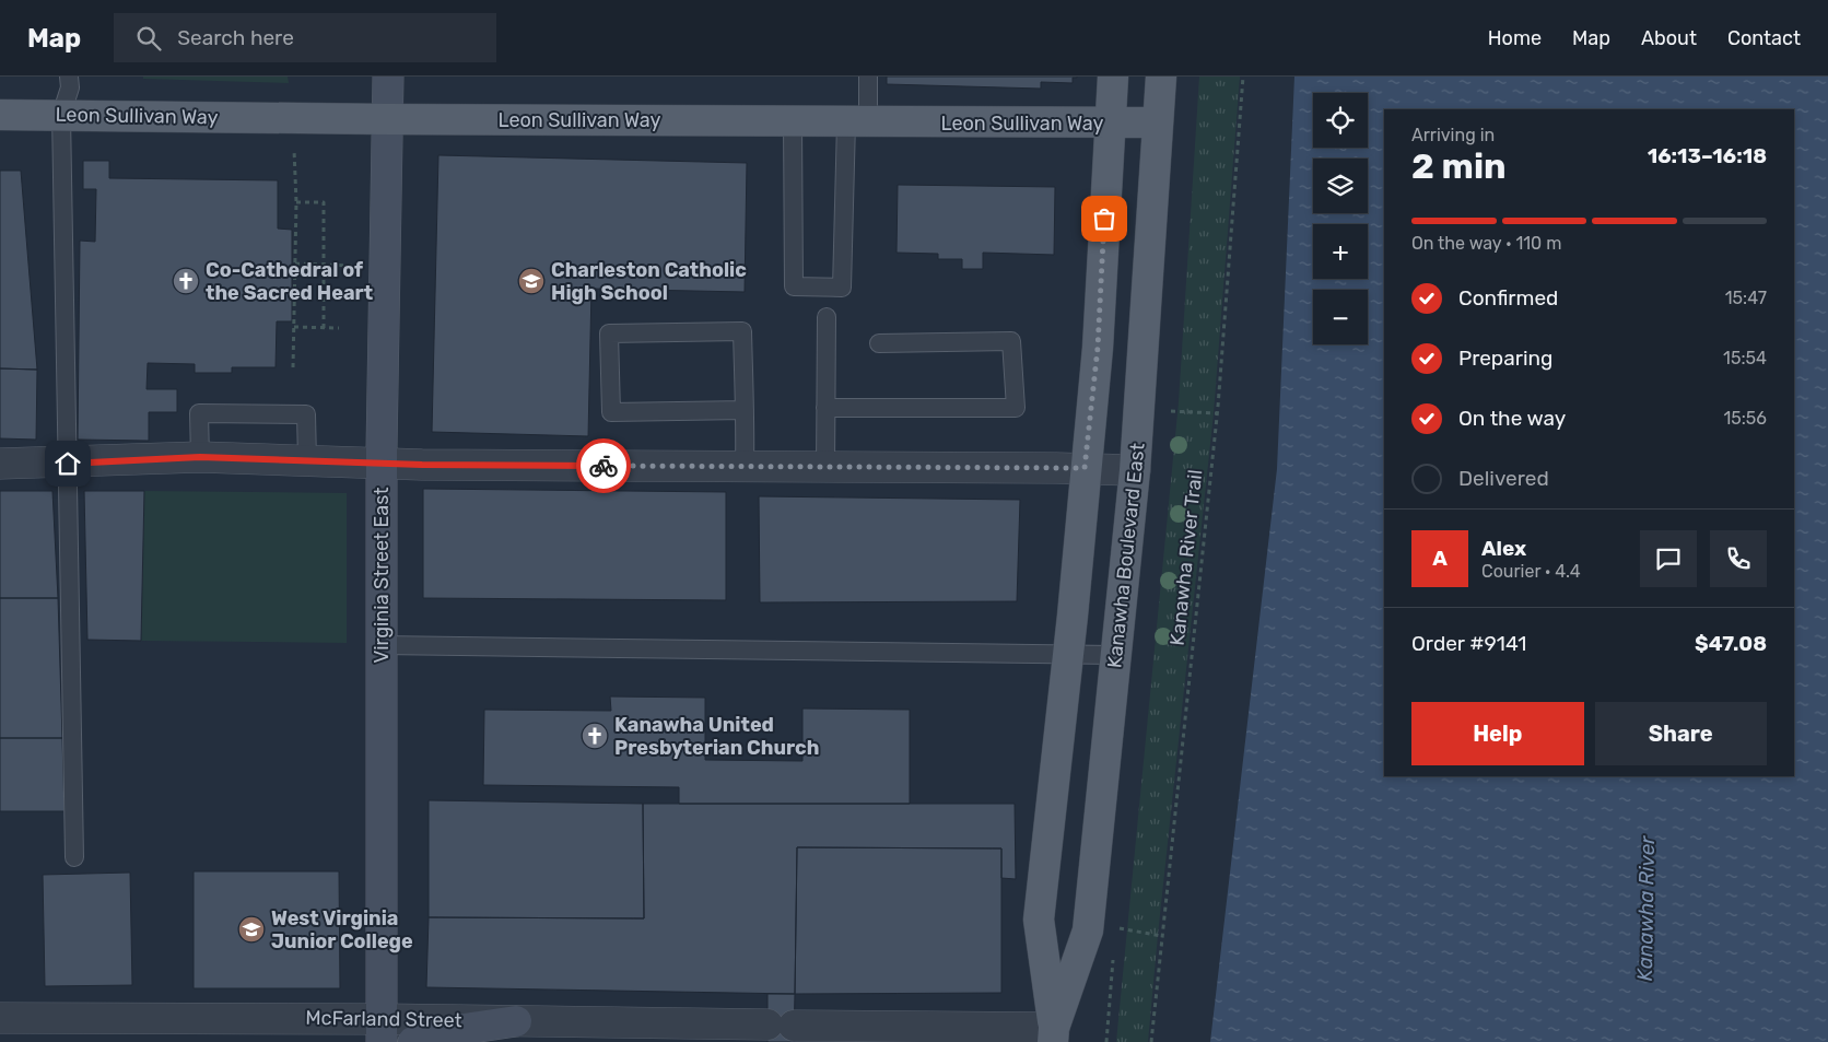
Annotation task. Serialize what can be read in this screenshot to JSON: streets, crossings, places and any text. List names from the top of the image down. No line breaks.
{"streets":{"main road":["Leon Sullivan Way","Kanawha Boulevard East","Virginia Street East"],"street":["McFarland Street"],"path":["Kanawha River Trail"]},"crossings":[["Leon Sullivan Way","Kanawha Boulevard East"],["Leon Sullivan Way","Virginia Street East"],["Kanawha Boulevard East","McFarland Street"],["Virginia Street East","McFarland Street"]],"water":["Kanawha River"],"places":{"church":["Co-Cathedral of the Sacred Heart","Kanawha United Presbyterian Church"],"school or university":["Charleston Catholic High School","West Virginia Junior College"]},"page":{"header":"Map","search":"Search here","nav":["Home","Map","About","Contact"],"map_buttons":["+","−"],"heading":["2 min","Arriving in","16:13–16:18"],"panel":["Alex","Courier · 4.4","Order #9141","$47.08"],"bar":"On the way · 110 m","list":[["Confirmed","15:47"],["Preparing","15:54"],["On the way","15:56"],"Delivered"],"round":"A","buttons":["Help","Share"]}}
